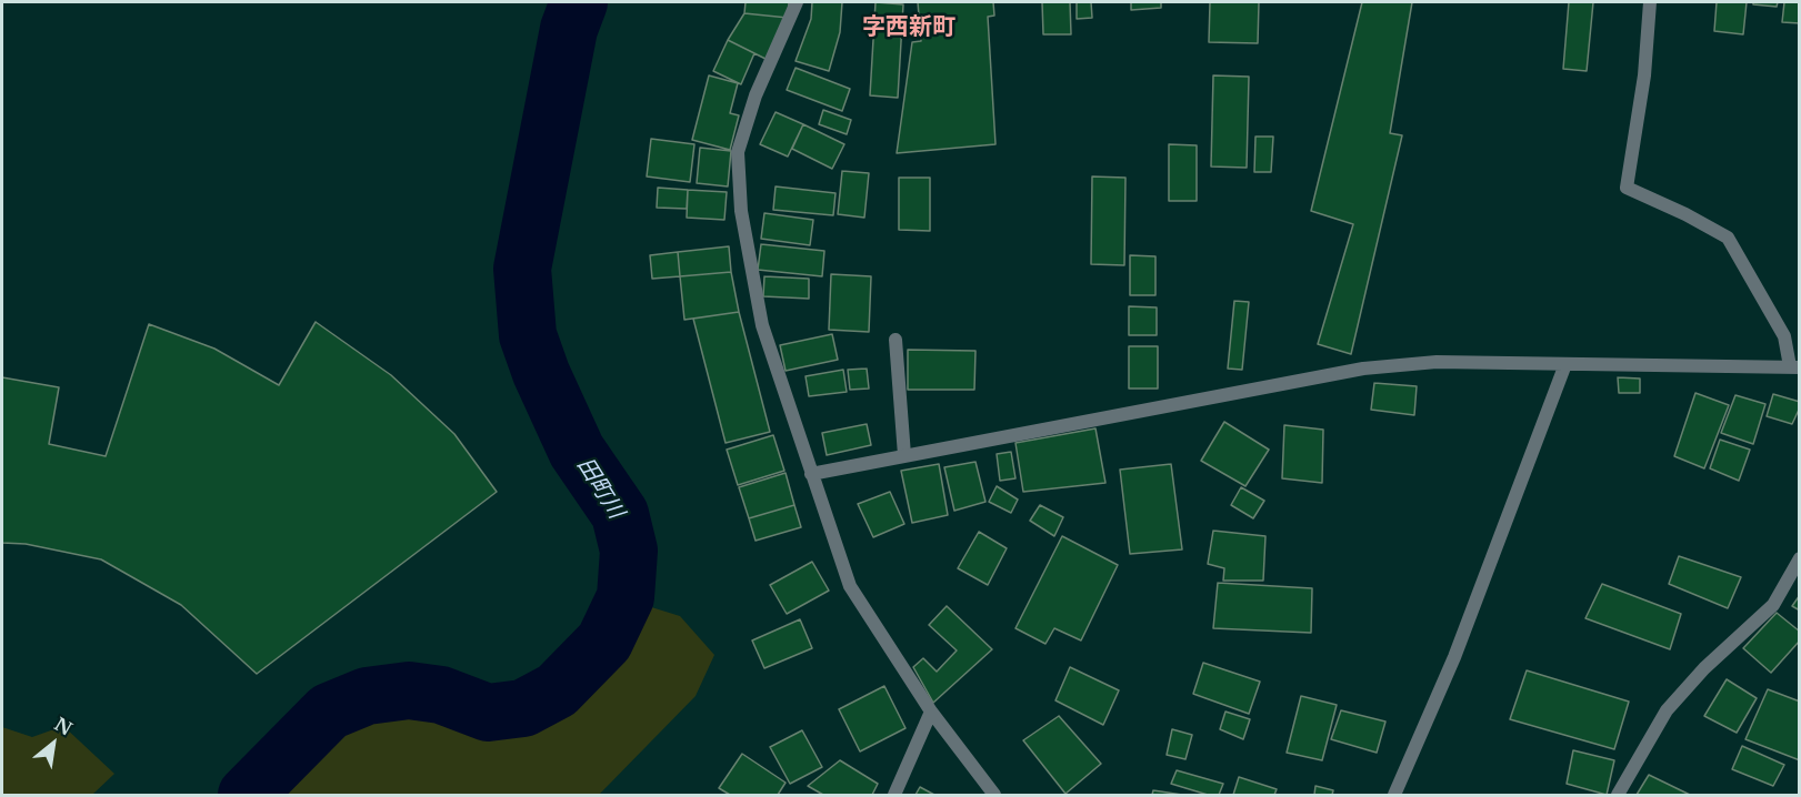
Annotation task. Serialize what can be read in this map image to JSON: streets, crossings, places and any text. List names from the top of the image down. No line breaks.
{"districts":["字西新町"],"water":["田町川"],"north":"top right"}
